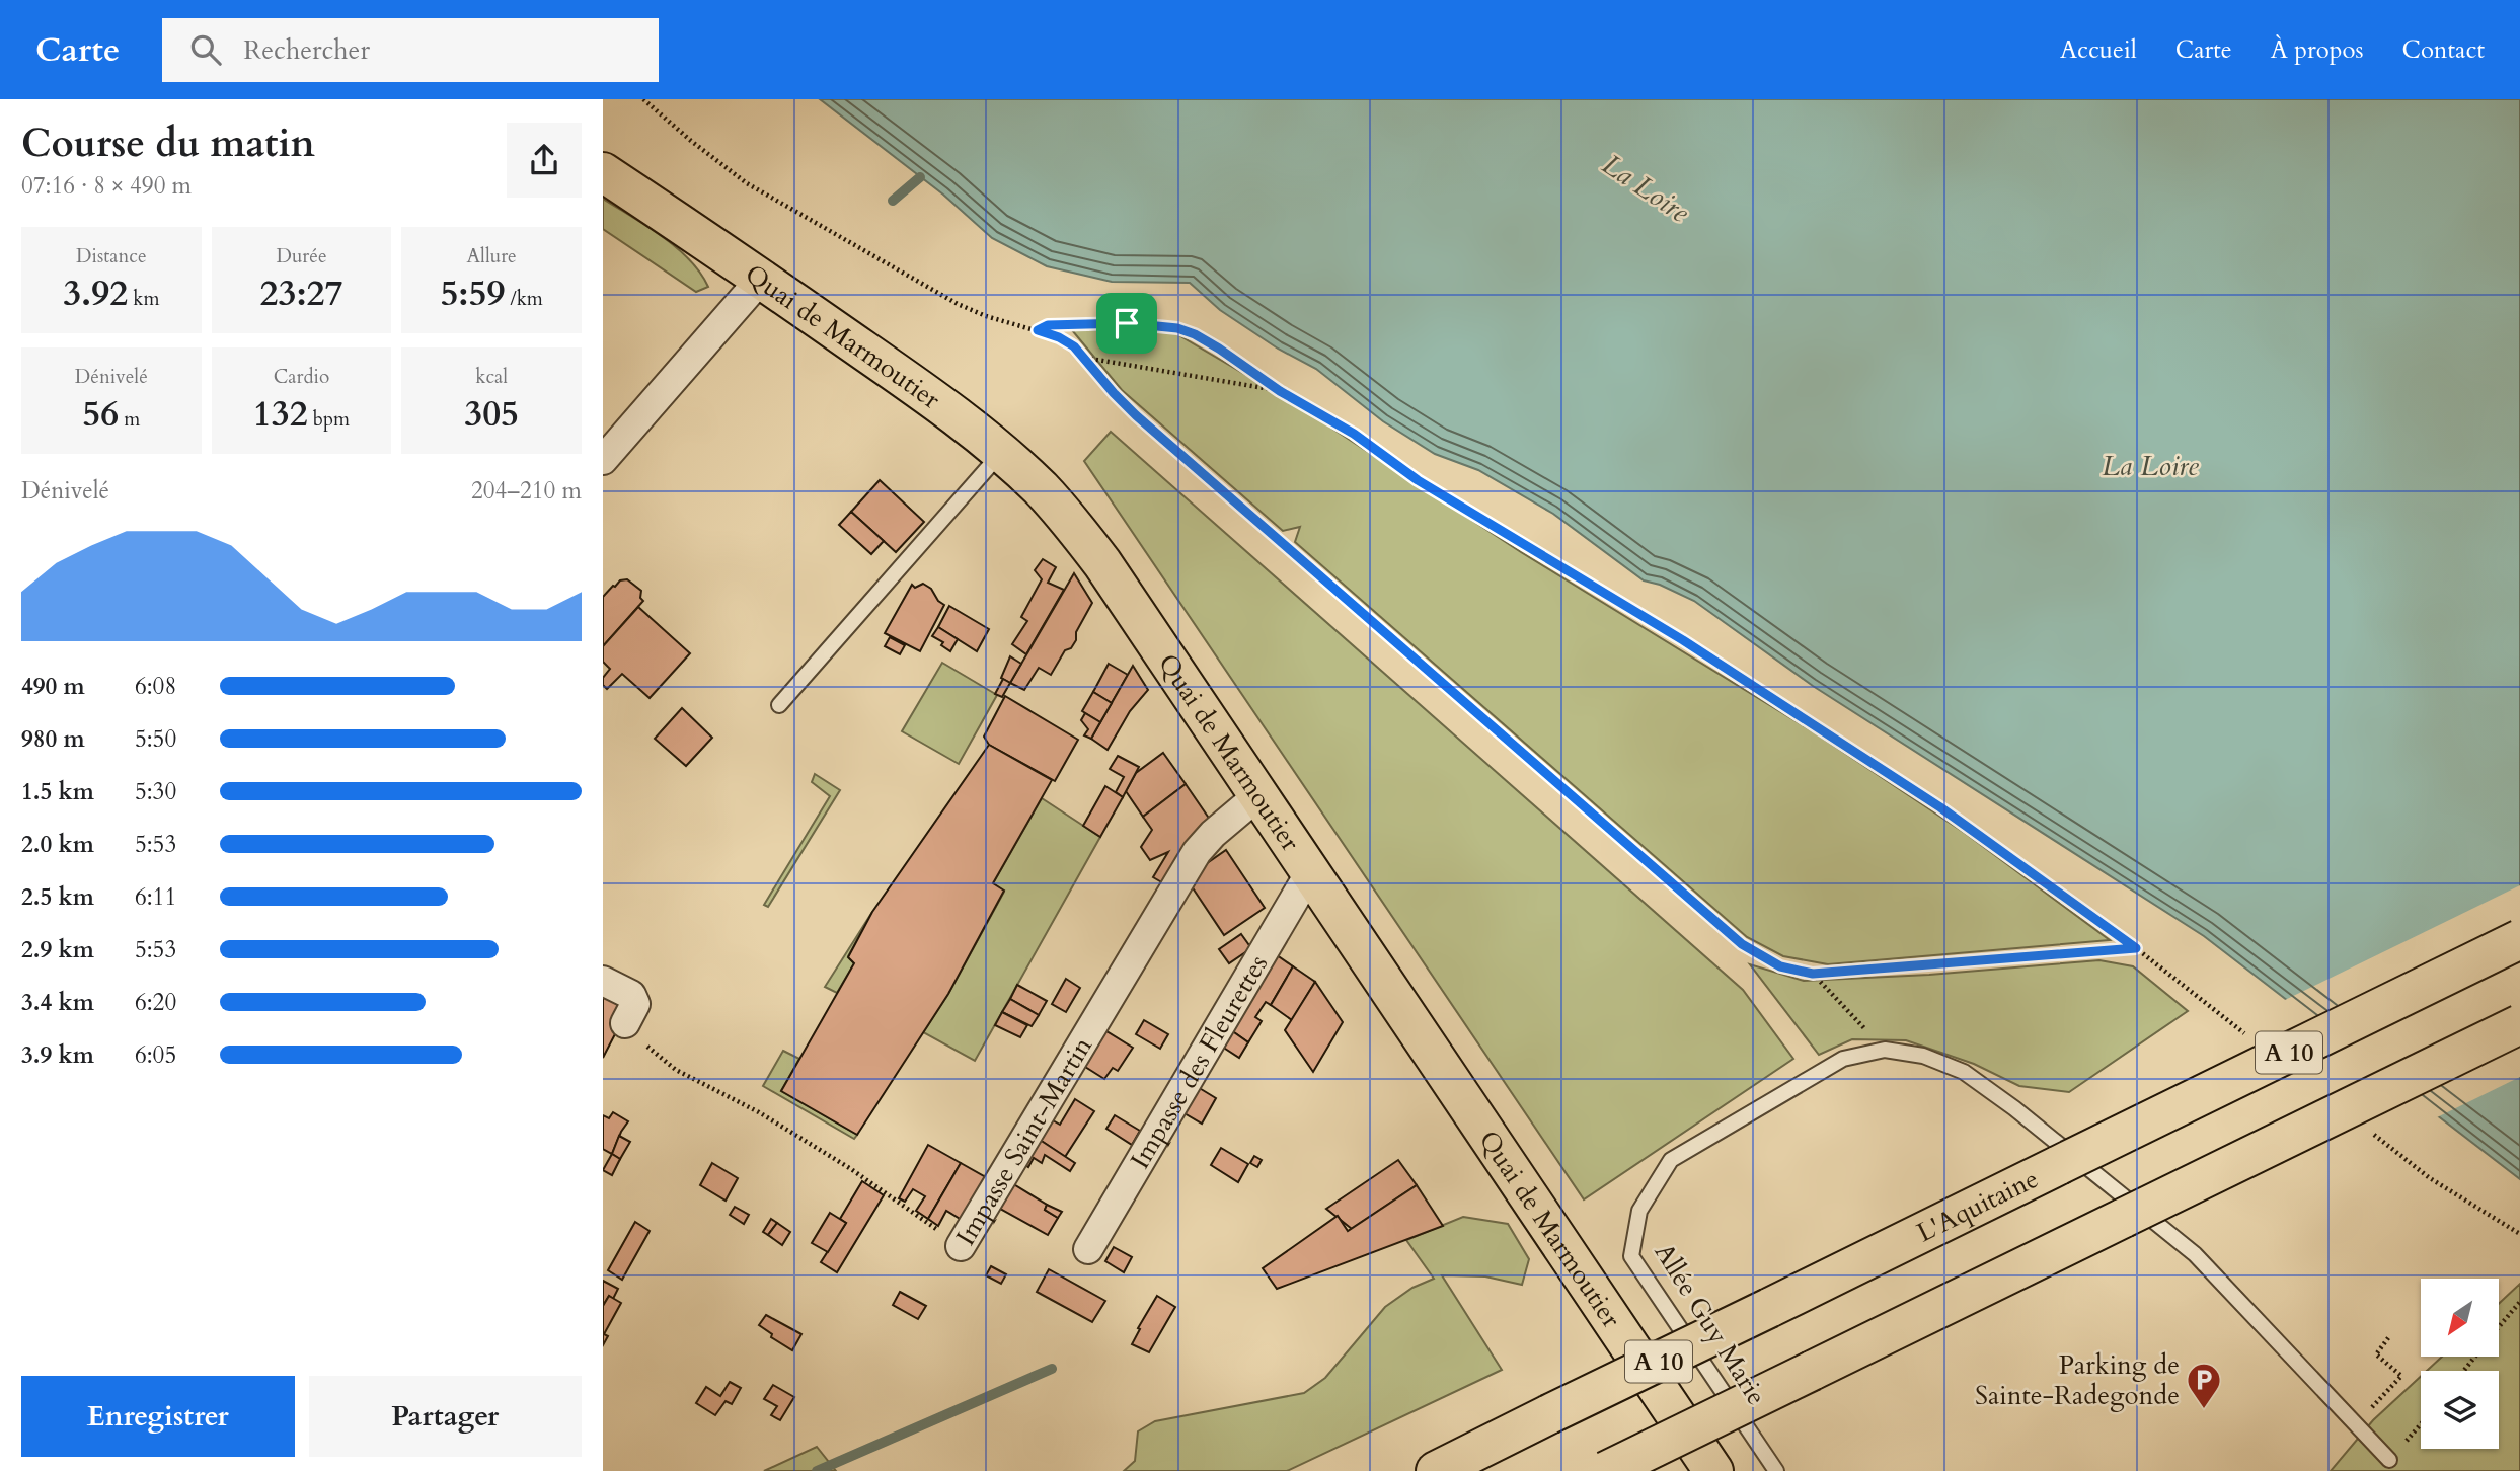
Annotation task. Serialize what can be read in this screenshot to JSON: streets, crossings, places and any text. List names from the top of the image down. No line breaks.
{"streets":{"main road":["Quai de Marmoutier","A 10","L'Aquitaine"],"street":["Impasse des Fleurettes","Impasse Saint-Martin"],"lane":["Allée Guy Marie"]},"crossings":[["Quai de Marmoutier","Impasse des Fleurettes"],["Quai de Marmoutier","Impasse Saint-Martin"]],"water":["La Loire"],"places":{"parking":["Parking de Sainte-Radegonde"]},"north":"bottom left","page":{"header":"Carte","search":"Rechercher","nav":["Accueil","Carte","À propos","Contact"],"heading":["Course du matin","07:16 · 8 × 490 m"],"stats":[["Distance","3.92 km"],["Durée","23:27"],["Allure","5:59 /km"],["Dénivelé","56 m"],["Cardio","132 bpm"],["kcal","305"]],"chart":["Dénivelé","204–210 m"],"list":[{"name":"490 m","note":"6:08"},{"name":"980 m","note":"5:50"},{"name":"1.5 km","note":"5:30"},{"name":"2.0 km","note":"5:53"},{"name":"2.5 km","note":"6:11"},{"name":"2.9 km","note":"5:53"},{"name":"3.4 km","note":"6:20"},{"name":"3.9 km","note":"6:05"}],"buttons":["Enregistrer","Partager"]}}
